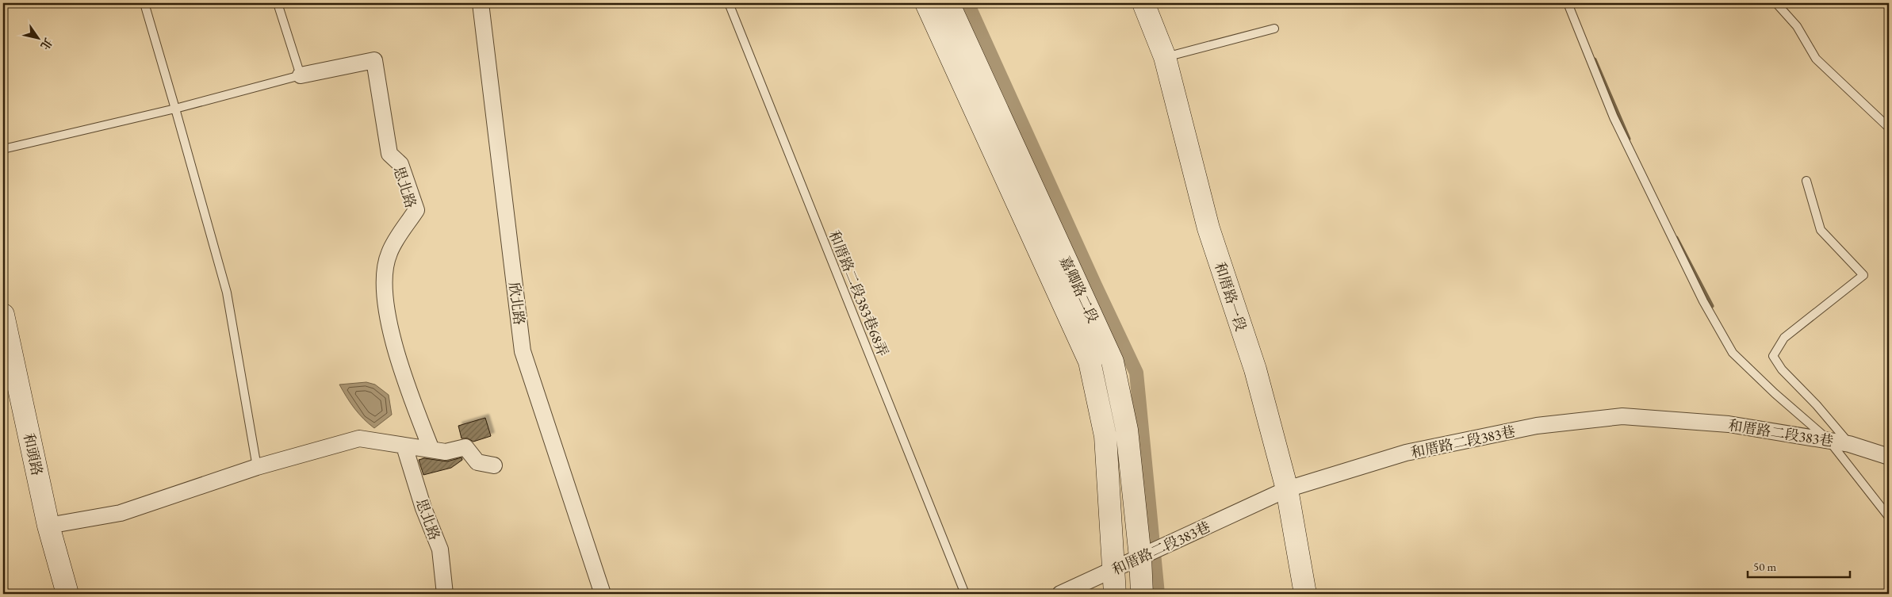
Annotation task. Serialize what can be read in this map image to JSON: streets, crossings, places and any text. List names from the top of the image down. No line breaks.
{"streets":{"street":["思北路","嘉卿路二段","和厝路一段","欣北路","和厝路二段383巷","和頭路"],"lane":["和厝路二段383巷68弄"]},"crossings":[["嘉卿路二段","和厝路二段383巷"],["和厝路一段","和厝路二段383巷"]],"scale_bar":"50 m","north":"bottom right"}
